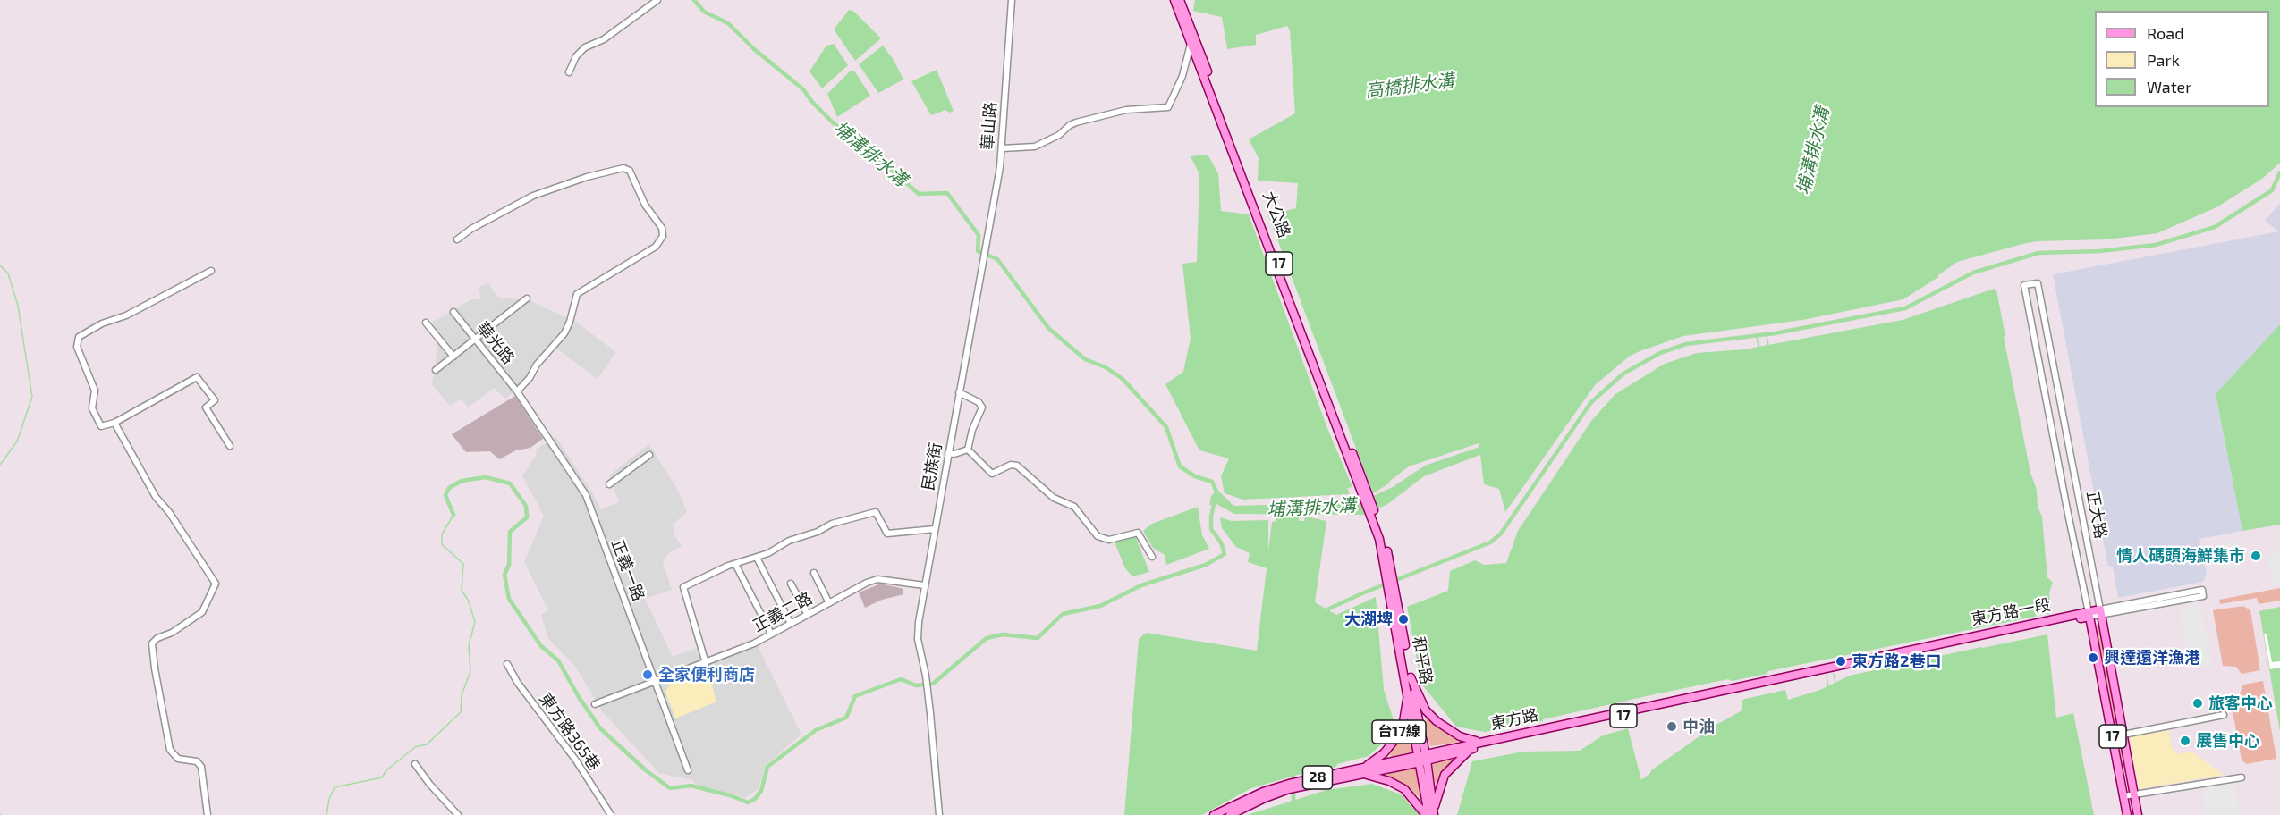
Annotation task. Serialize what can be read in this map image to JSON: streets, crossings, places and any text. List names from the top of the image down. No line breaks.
{"streets":{"main road":["大公路","17","正大路","東方路一段","和平路","東方路","台17線","28"],"street":["華山路","華光路","民族街","正義一路","正義二路","東方路365巷"]},"crossings":[["華山路","民族街"],["大公路","和平路"],["華光路","正義一路"],["民族街","正義二路"],["正大路","東方路一段"],["正義一路","正義二路"],["東方路一段","東方路"],["和平路","東方路"],["和平路","台17線"],["東方路","台17線"]],"water":["高橋排水溝","埔溝排水溝"],"places":["情人碼頭海鮮集市","大湖埤","興達遠洋漁港","東方路2巷口","全家便利商店","旅客中心","中油","展售中心"],"legend":["Road","Park","Water"]}
